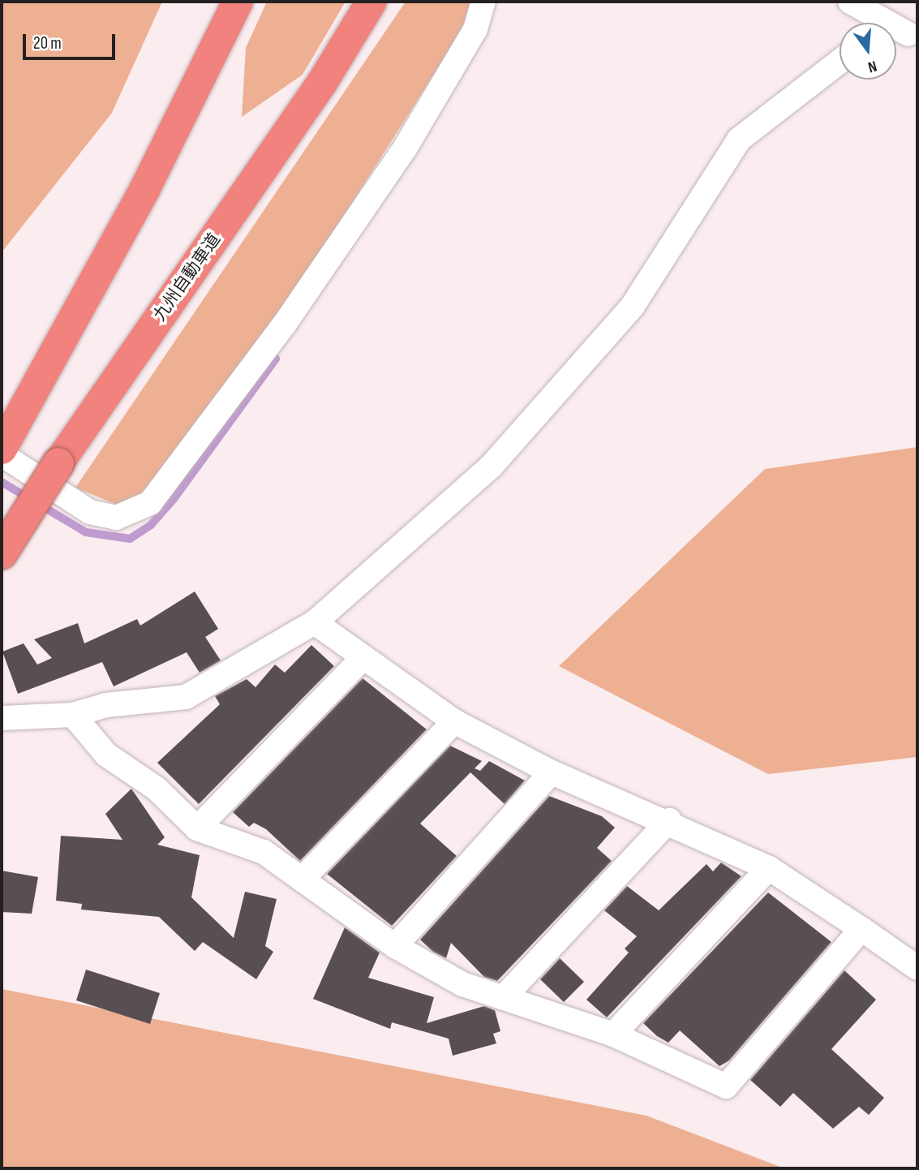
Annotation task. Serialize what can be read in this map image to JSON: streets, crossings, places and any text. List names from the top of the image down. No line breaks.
{"streets":{"highway":["九州自動車道"]},"scale_bar":"20 m","north":"bottom"}
